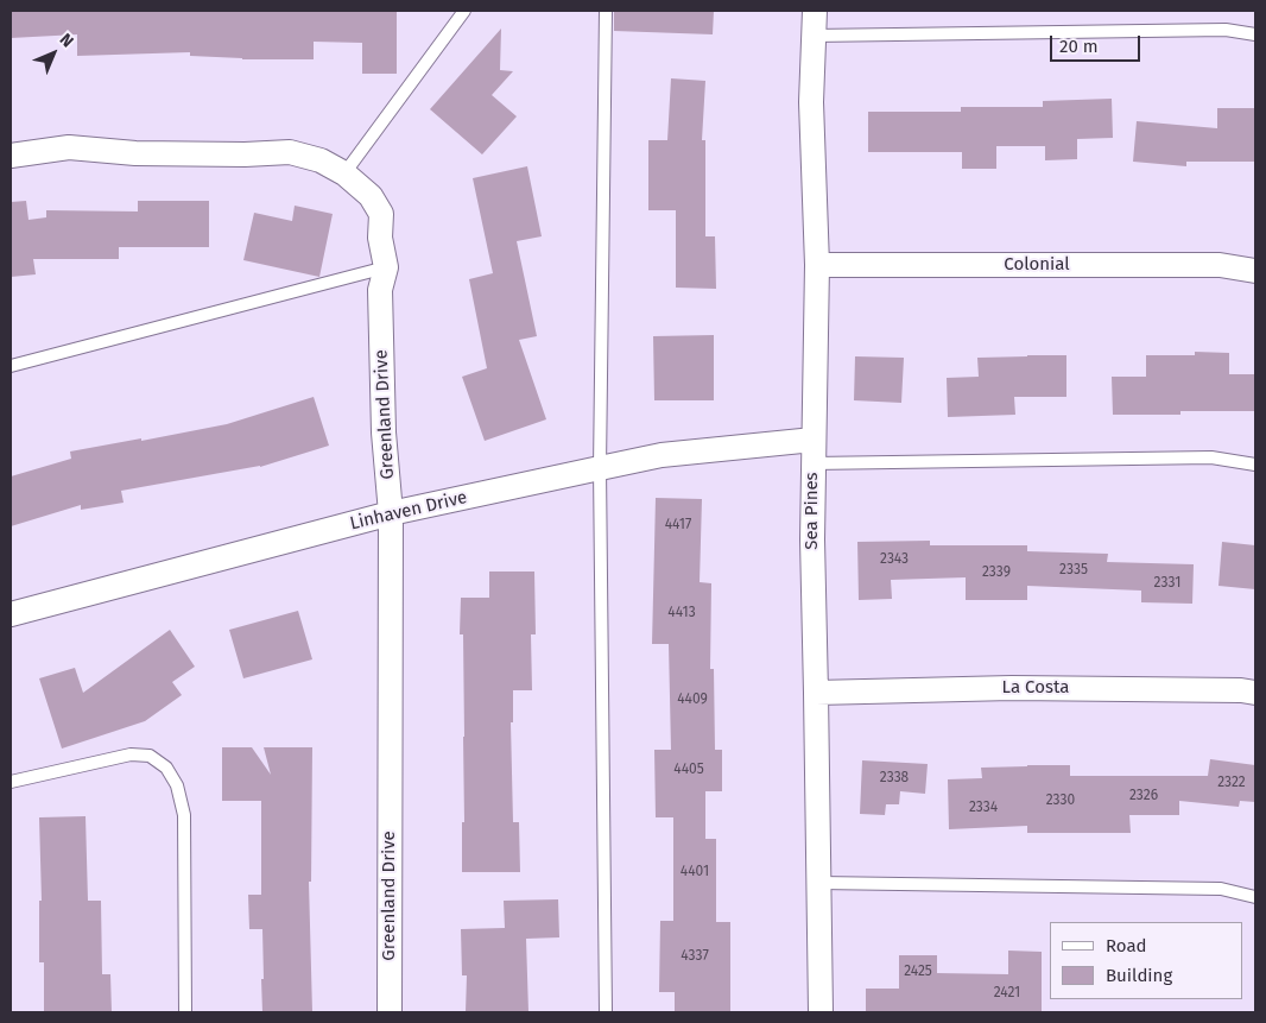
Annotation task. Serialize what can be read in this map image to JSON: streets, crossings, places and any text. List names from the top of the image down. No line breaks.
{"streets":{"street":["Colonial","Greenland Drive","Linhaven Drive","Sea Pines","La Costa"]},"crossings":[["Colonial","Sea Pines"],["Greenland Drive","Linhaven Drive"],["Linhaven Drive","Sea Pines"],["Sea Pines","La Costa"]],"house_numbers":["4417","2343","2335","2339","2331","4413","4409","4405","2338","2322","2326","2330","2334","4401","4337","2425","2421"],"legend":["Road","Building"],"scale_bar":"20 m","north":"top right"}
